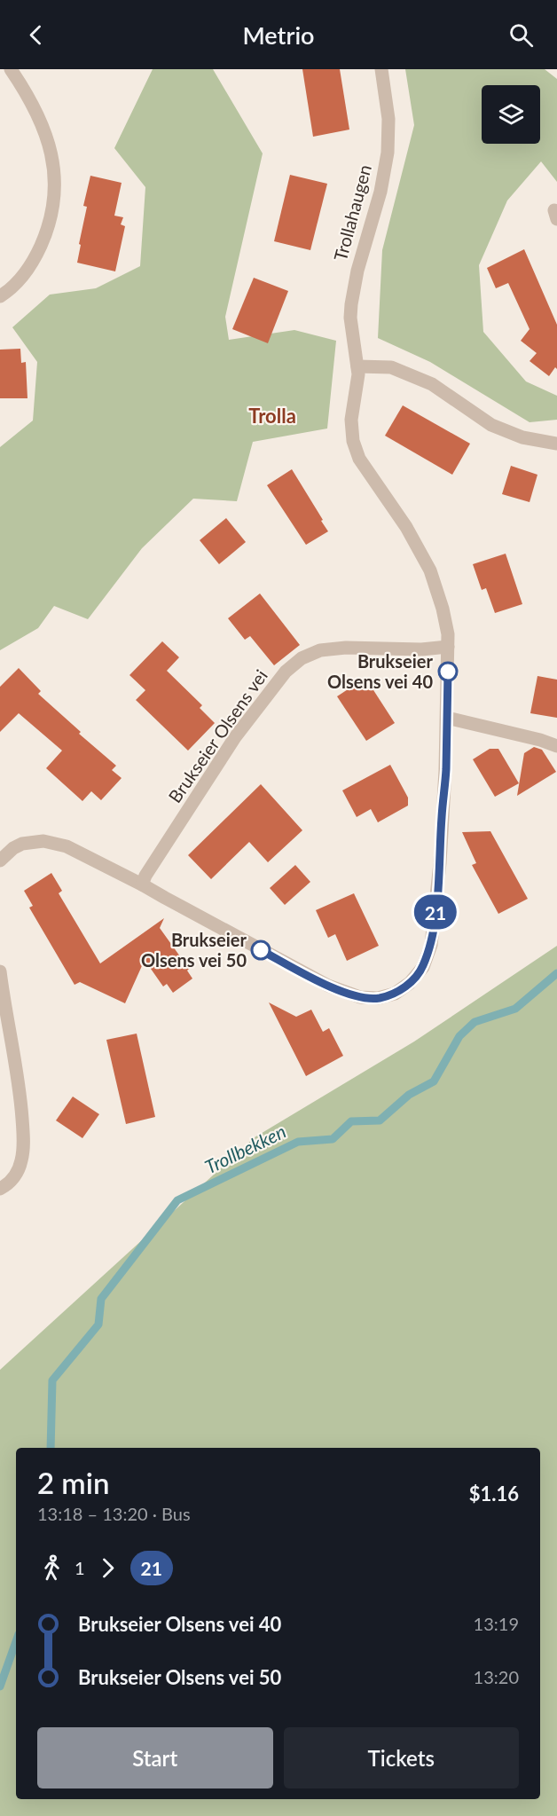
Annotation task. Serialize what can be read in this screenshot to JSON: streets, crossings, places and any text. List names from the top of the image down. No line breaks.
{"streets":{"street":["Trollahaugen","Brukseier Olsens vei"]},"districts":["Trolla"],"water":["Trollbekken"],"places":["Brukseier Olsens vei 40","Brukseier Olsens vei 50"],"lines":["bus line 21"],"page":{"header":"Metrio","on_map":"21","heading":["2 min","13:18 – 13:20 · Bus","$1.16"],"legs":["1","21"],"list":[{"name":"Brukseier Olsens vei 40","value":"13:19"},{"name":"Brukseier Olsens vei 50","value":"13:20"}],"buttons":["Start","Tickets"]}}
